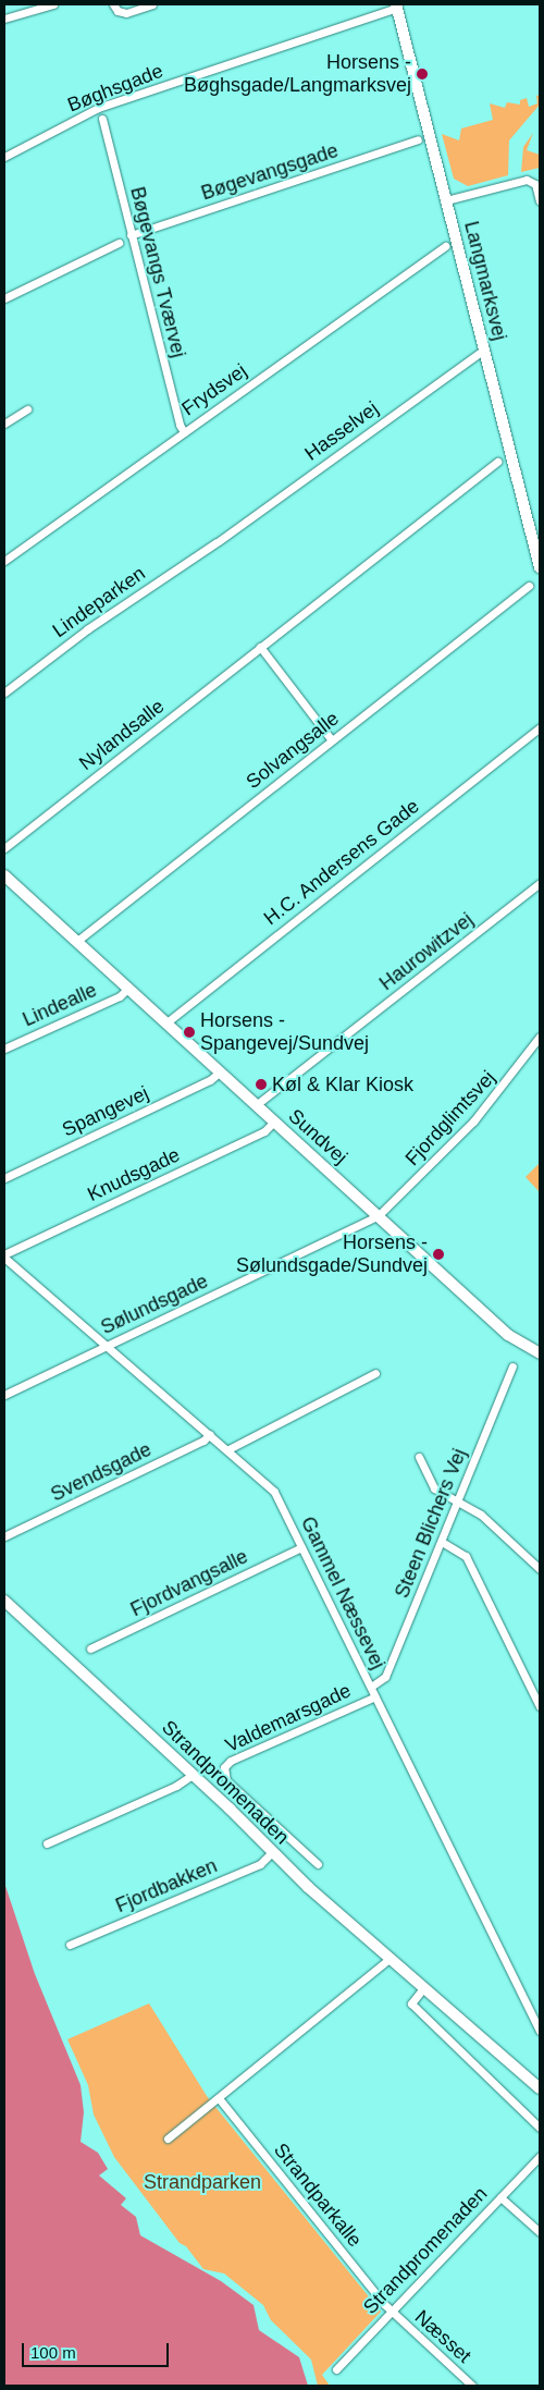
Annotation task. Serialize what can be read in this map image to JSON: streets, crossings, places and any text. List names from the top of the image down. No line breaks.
{"streets":{"street":["Bøghsgade","Bøgevangsgade","Bøgevangs Tværvej","Langmarksvej","Frydsvej","Hasselvej","Lindeparken","Nylandsalle","Solvangsalle","H.C. Andersens Gade","Haurowitzvej","Lindealle","Spangevej","Fjordglimtsvej","Sundvej","Knudsgade","Sølundsgade","Svendsgade","Steen Blichers Vej","Fjordvangsalle","Gammel Næssevej","Valdemarsgade","Strandpromenaden","Fjordbakken","Strandparkalle","Næsset"]},"crossings":[["Bøghsgade","Langmarksvej"],["Bøgevangsgade","Bøgevangs Tværvej"],["Bøgevangs Tværvej","Frydsvej"],["Langmarksvej","Hasselvej"],["Hasselvej","Lindeparken"],["Solvangsalle","Sundvej"],["H.C. Andersens Gade","Sundvej"],["Haurowitzvej","Sundvej"],["Lindealle","Sundvej"],["Spangevej","Sundvej"],["Fjordglimtsvej","Sundvej"],["Fjordglimtsvej","Sølundsgade"],["Sundvej","Knudsgade"],["Sundvej","Sølundsgade"],["Knudsgade","Gammel Næssevej"],["Sølundsgade","Gammel Næssevej"],["Svendsgade","Gammel Næssevej"],["Steen Blichers Vej","Gammel Næssevej"],["Fjordvangsalle","Gammel Næssevej"],["Gammel Næssevej","Valdemarsgade"],["Strandpromenaden","Fjordbakken"],["Strandpromenaden","Strandparkalle"],["Strandpromenaden","Næsset"],["Strandparkalle","Næsset"]],"parks":["Strandparken"],"places":["Horsens - Bøghsgade/Langmarksvej","Horsens - Spangevej/Sundvej","Køl & Klar Kiosk","Horsens - Sølundsgade/Sundvej"],"scale_bar":"100 m"}
